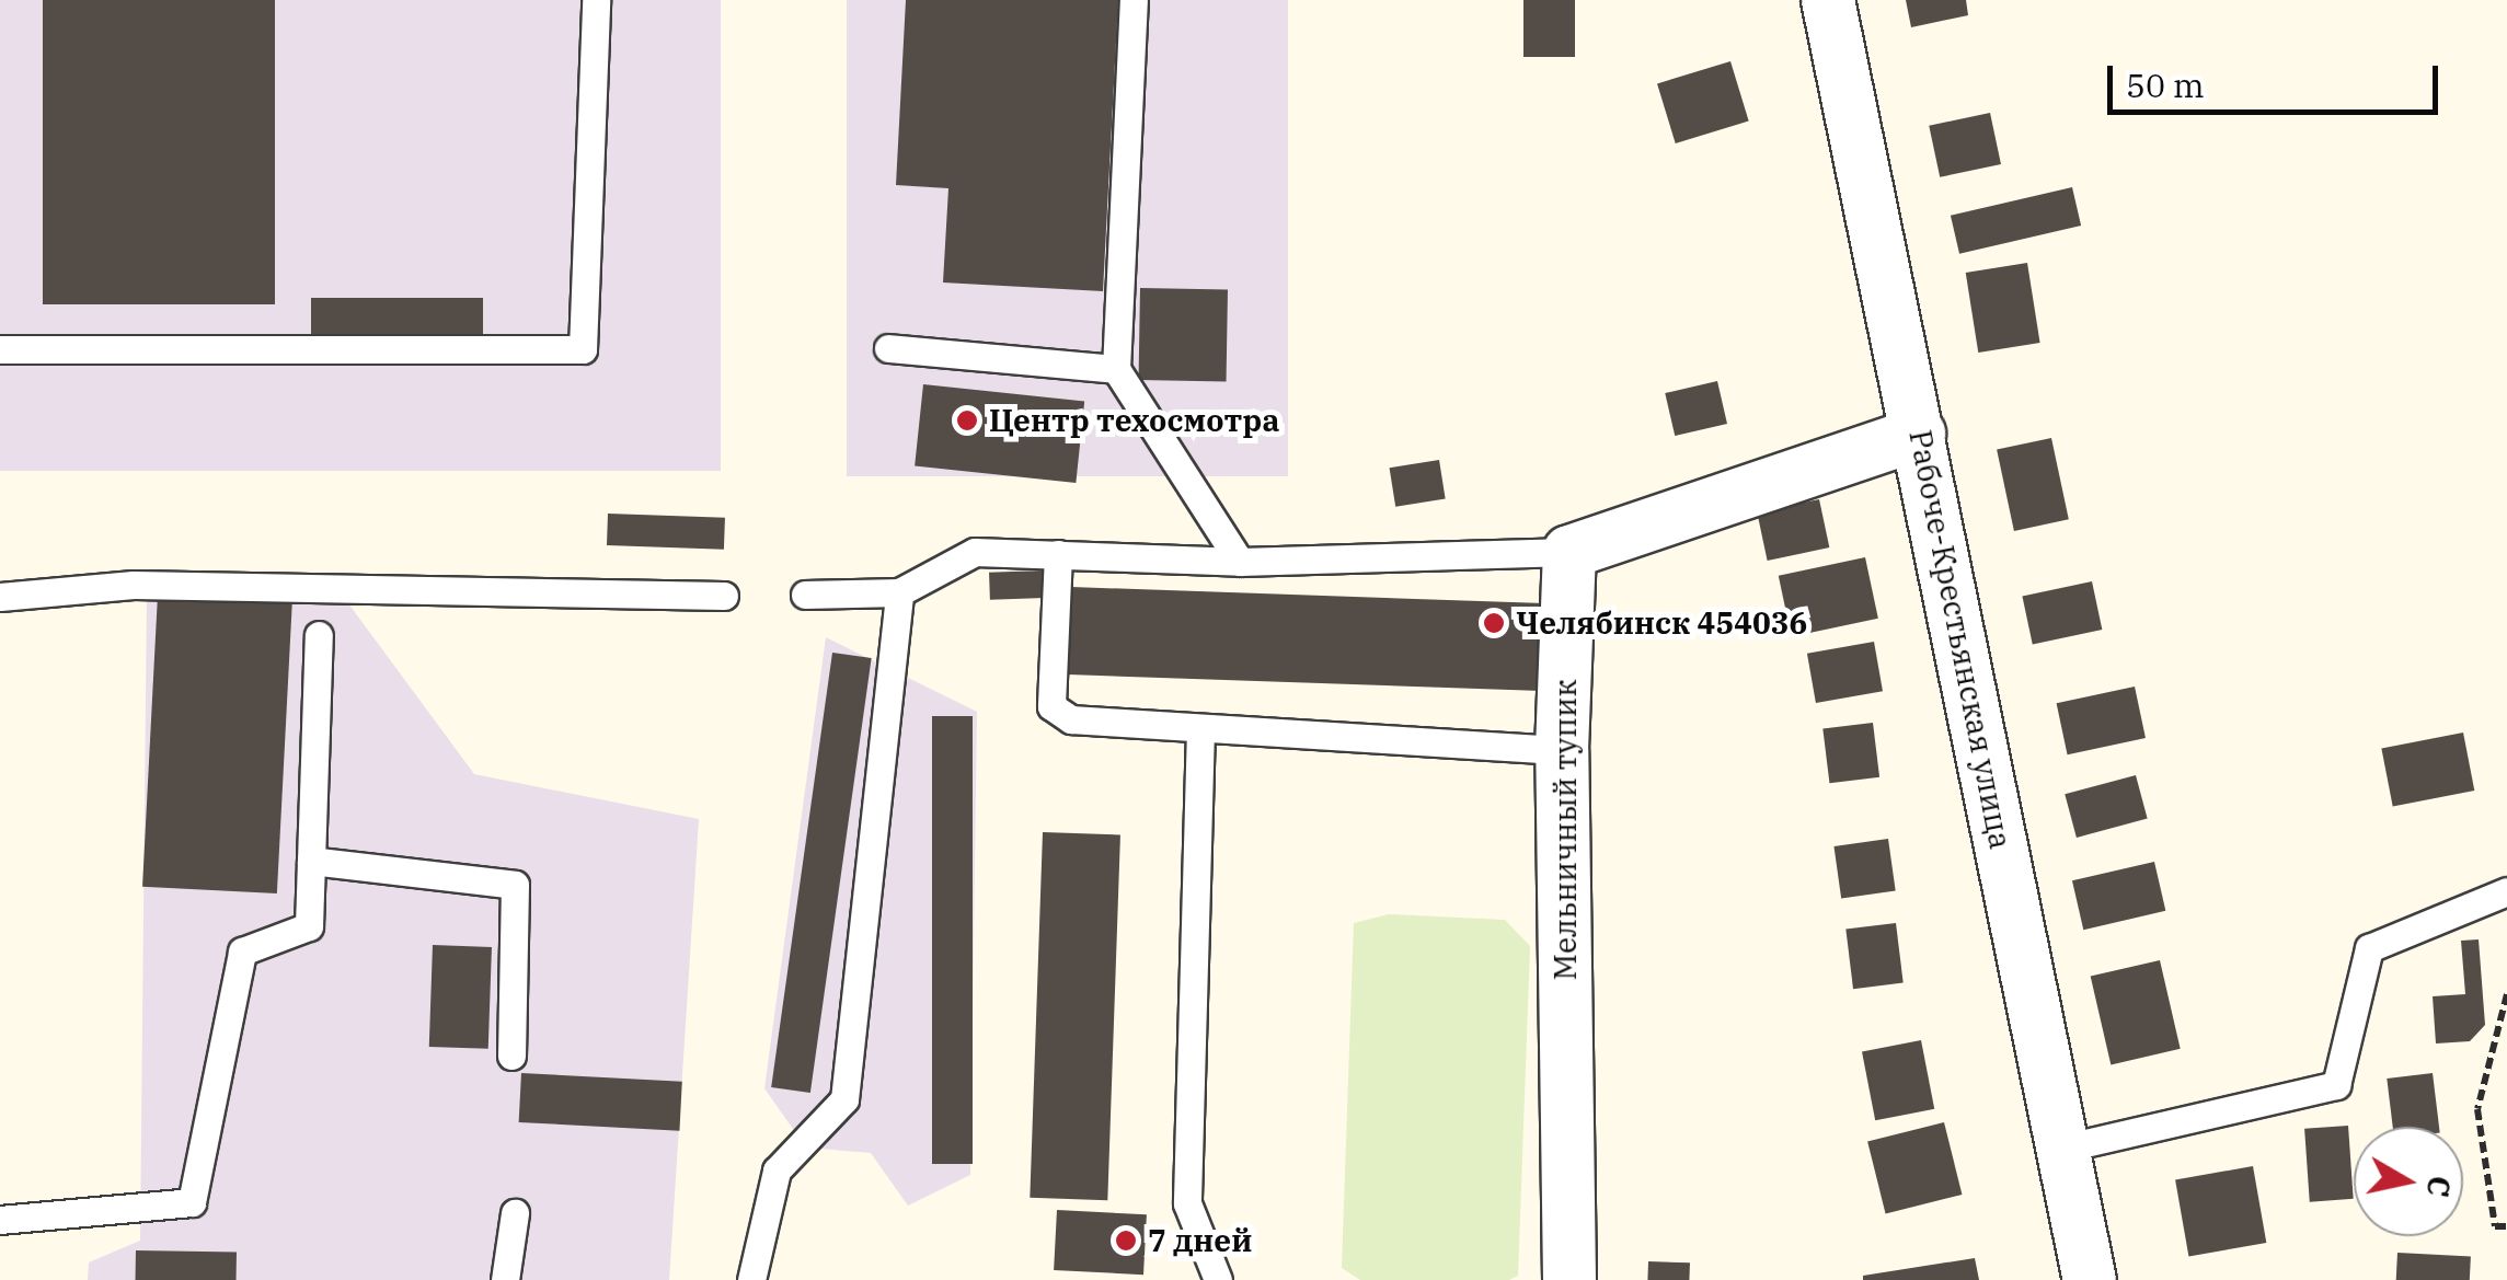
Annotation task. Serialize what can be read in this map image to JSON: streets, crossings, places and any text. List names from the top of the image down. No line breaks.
{"streets":{"street":["Рабоче-Крестьянская улица","Мельничный тупик"]},"places":["Центр техосмотра","Челябинск 454036","7 дней"],"scale_bar":"50 m","north":"right"}
